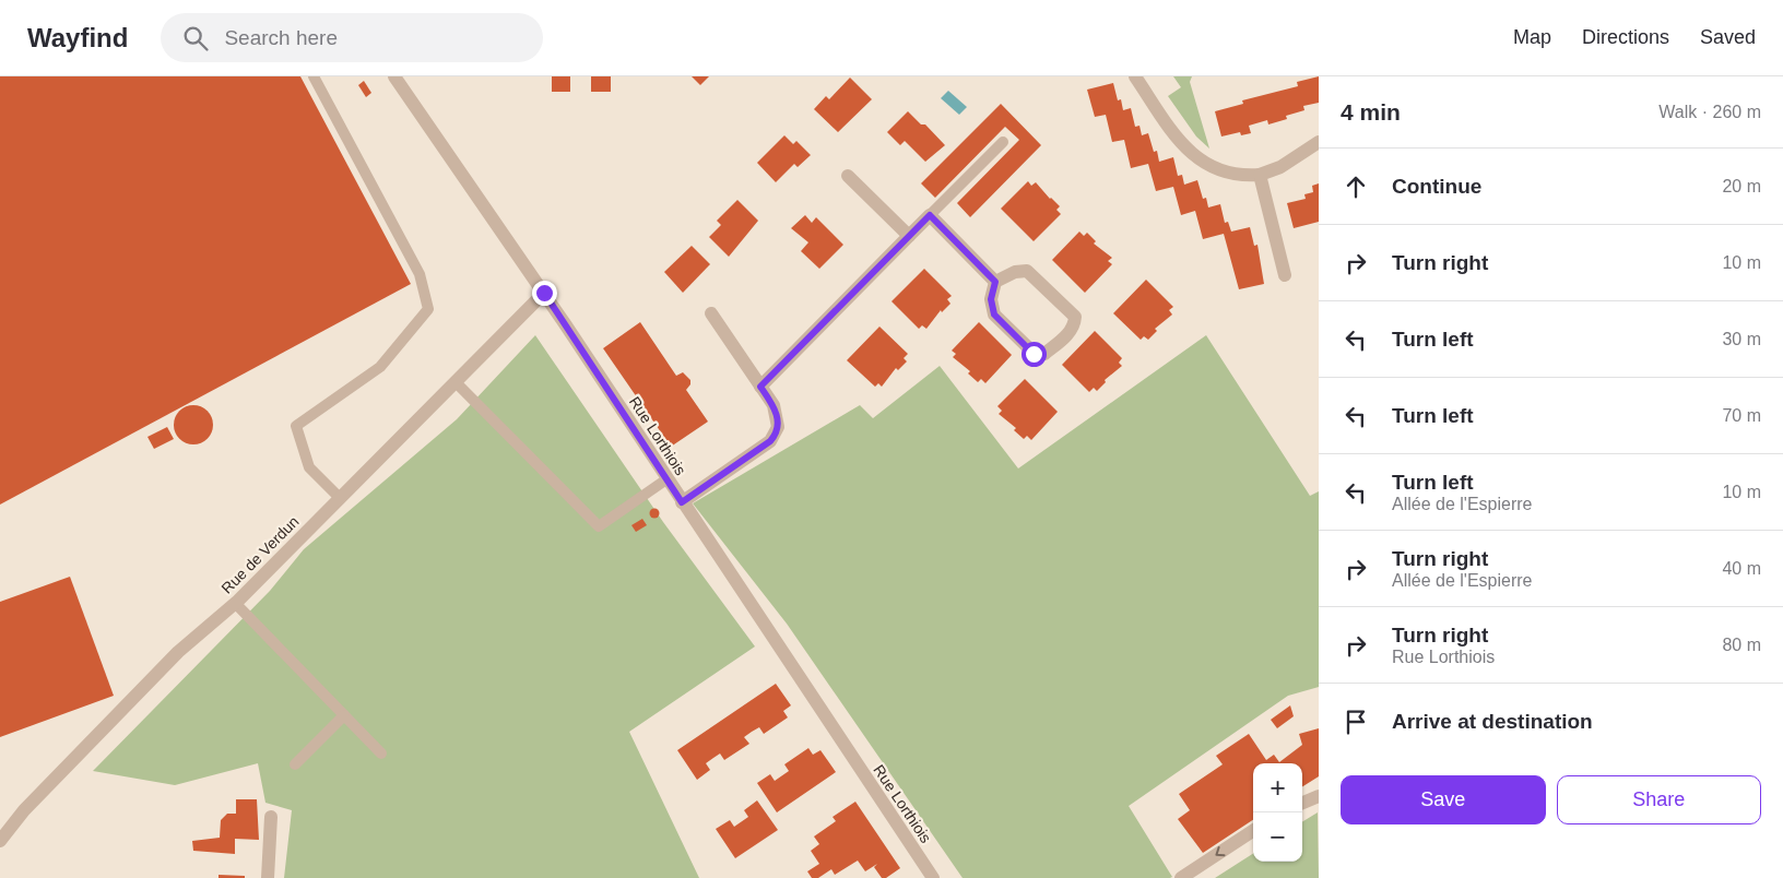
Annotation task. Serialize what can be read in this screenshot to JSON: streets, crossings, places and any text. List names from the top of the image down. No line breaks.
{"streets":{"street":["Rue Lorthiois","Rue de Verdun"]},"crossings":[["Rue Lorthiois","Rue de Verdun"]],"page":{"header":"Wayfind","search":"Search here","nav":["Map","Directions","Saved"],"heading":["4 min","Walk · 260 m"],"list":[["Continue","20 m"],["Turn right","10 m"],["Turn left","30 m"],["Turn left","70 m"],["Turn left","Allée de l'Espierre","10 m"],["Turn right","Allée de l'Espierre","40 m"],["Turn right","Rue Lorthiois","80 m"],"Arrive at destination"],"buttons":["Save","Share"],"map_buttons":["+","−"]}}
